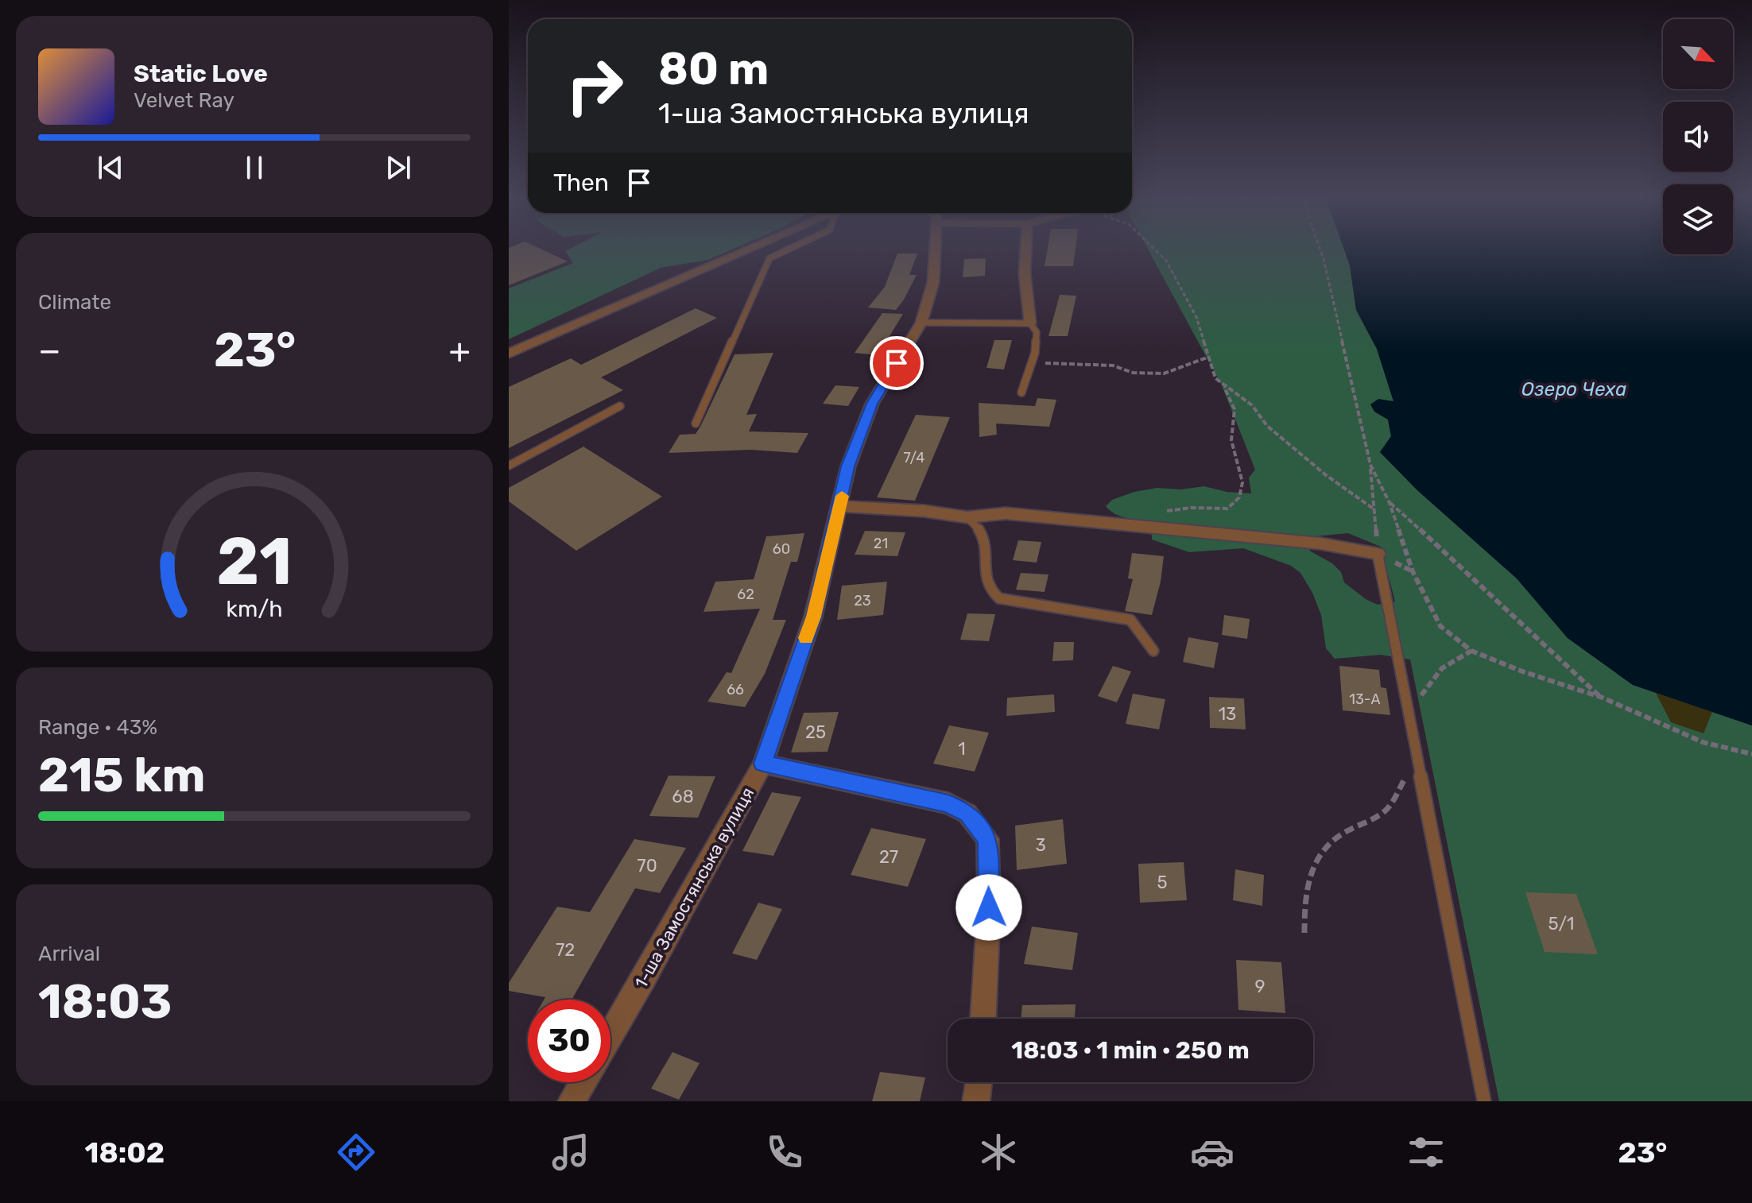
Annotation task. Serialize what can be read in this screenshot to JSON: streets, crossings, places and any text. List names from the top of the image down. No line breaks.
{"streets":{"street":["1-ша Замостянська вулиця"]},"water":["Озеро Чеха"],"house_numbers":["7/4","21","60","62","23","66","13-А","13","25","1","68","3","27","70","5","5/1","72","9"],"north":"bottom right","page":{"turn":["80 m","1-ша Замостянська вулиця"],"song":["Static Love","Velvet Ray"],"then":"Then","tile":["Climate",["Range · 43%","215 km"],["Arrival","18:03"]],"heat":["−","23°","+"],"limit":"30","trip":"18:03 · 1 min · 250 m","tabs":["18:02","23°"],"gauge":["21","km/h"]}}
